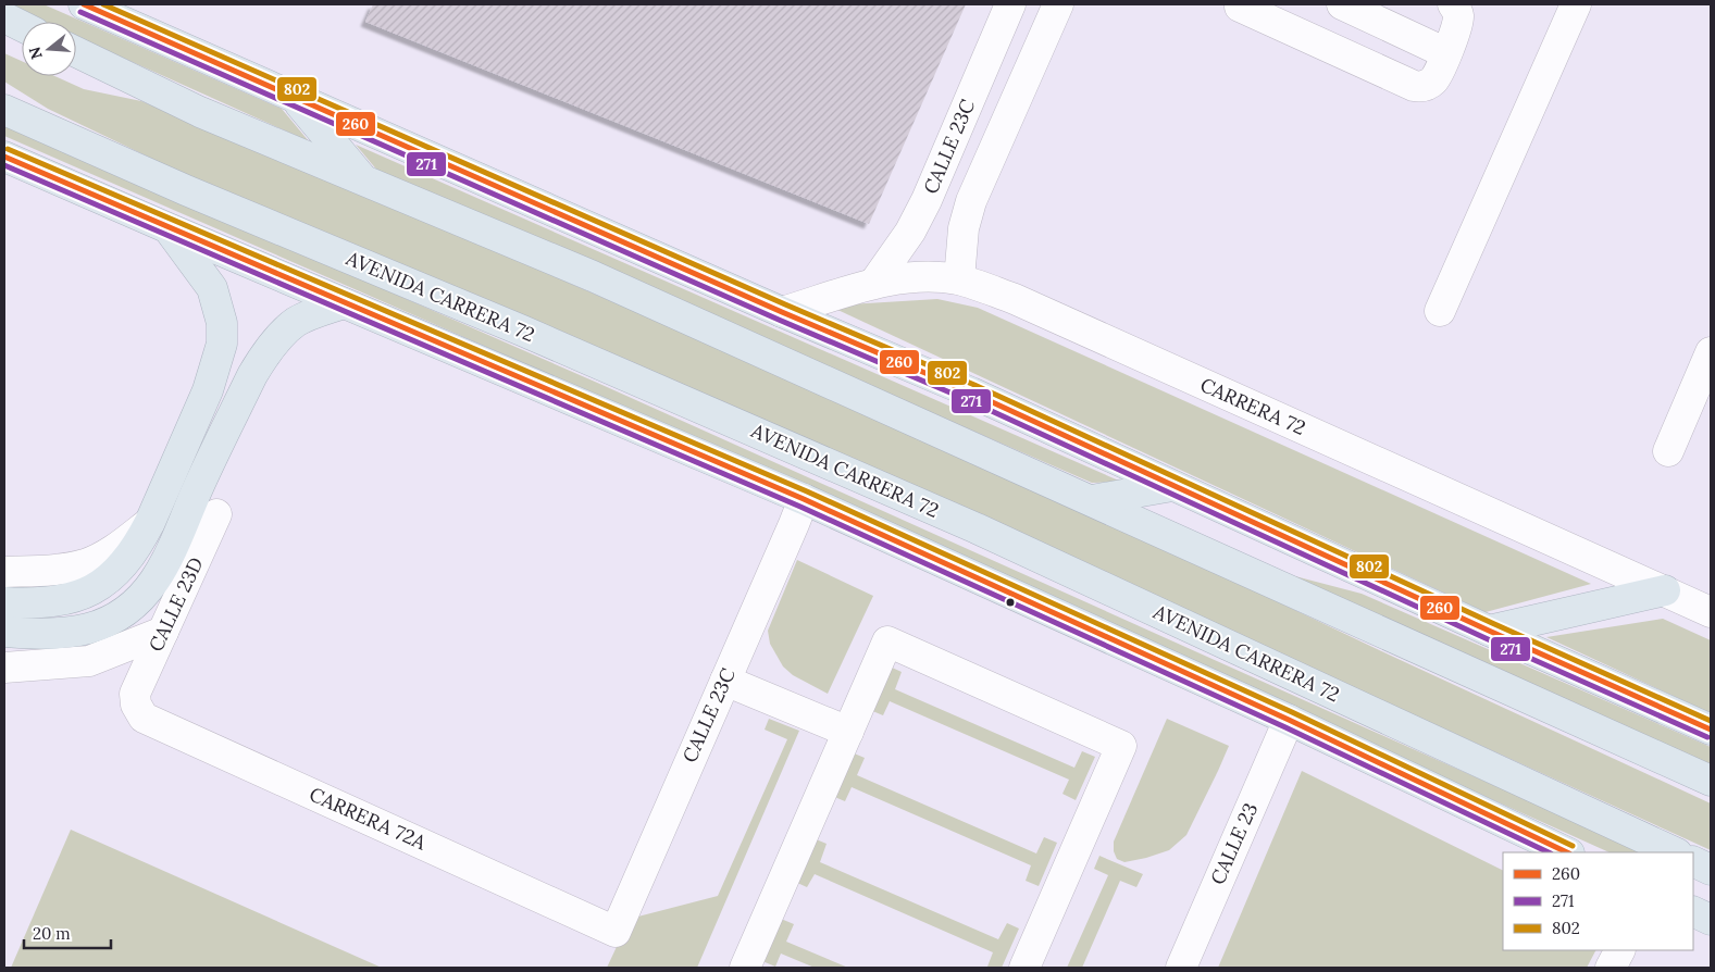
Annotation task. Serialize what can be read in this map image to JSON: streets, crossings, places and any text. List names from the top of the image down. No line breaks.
{"streets":{"highway":["AVENIDA CARRERA 72"],"street":["CALLE 23C","CARRERA 72","CALLE 23D","CARRERA 72A","CALLE 23"]},"crossings":[["CALLE 23C","CARRERA 72"],["CALLE 23C","CARRERA 72A"],["CALLE 23D","CARRERA 72A"]],"lines":["transit line 260","transit line 802","transit line 271"],"legend":["260","271","802"],"scale_bar":"20 m","north":"left"}
